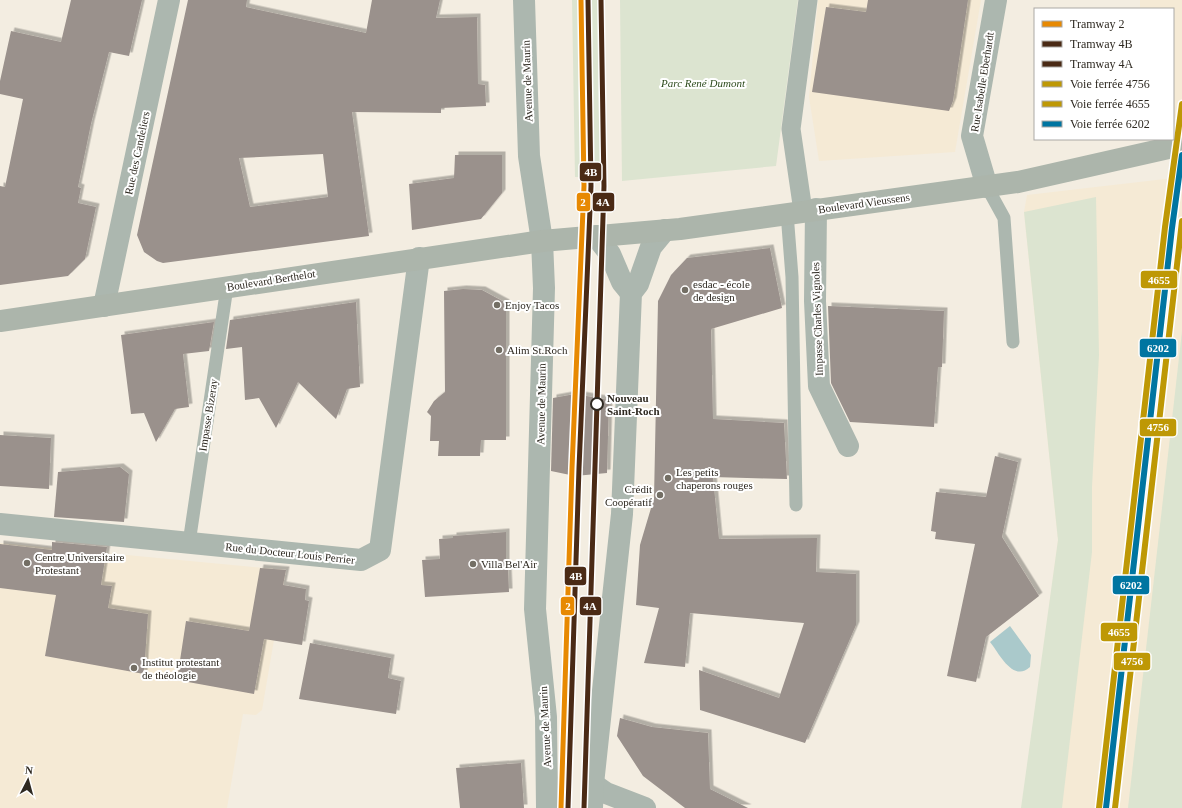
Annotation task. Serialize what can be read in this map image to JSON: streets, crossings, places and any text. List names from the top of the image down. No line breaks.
{"streets":{"main road":["Boulevard Vieussens","Boulevard Berthelot"],"street":["Avenue de Maurin","Rue Isabelle Eberhardt","Rue des Candeliers","Impasse Charles Vignoles","Rue du Docteur Louis Perrier"],"lane":["Impasse Bizeray"]},"crossings":[["Avenue de Maurin","Boulevard Vieussens"],["Avenue de Maurin","Boulevard Berthelot"],["Rue Isabelle Eberhardt","Boulevard Vieussens"],["Rue des Candeliers","Boulevard Berthelot"],["Boulevard Vieussens","Boulevard Berthelot"],["Boulevard Vieussens","Impasse Charles Vignoles"],["Boulevard Berthelot","Impasse Bizeray"],["Boulevard Berthelot","Rue du Docteur Louis Perrier"],["Impasse Bizeray","Rue du Docteur Louis Perrier"]],"parks":["Parc René Dumont"],"places":["esdac - école de design","Enjoy Tacos","Alim St.Roch","Nouveau Saint-Roch","Les petits chaperons rouges","Crédit Coopératif","Centre Universitaire Protestant","Villa Bel'Air","Institut protestant de théologie"],"lines":["tram line 2","tram line 4B","tram line 4A","rail line 4655","rail line 6202","rail line 4756"],"legend":["Tramway 2","Tramway 4B","Tramway 4A","Voie ferrée 4756","Voie ferrée 4655","Voie ferrée 6202"],"north":"top"}
